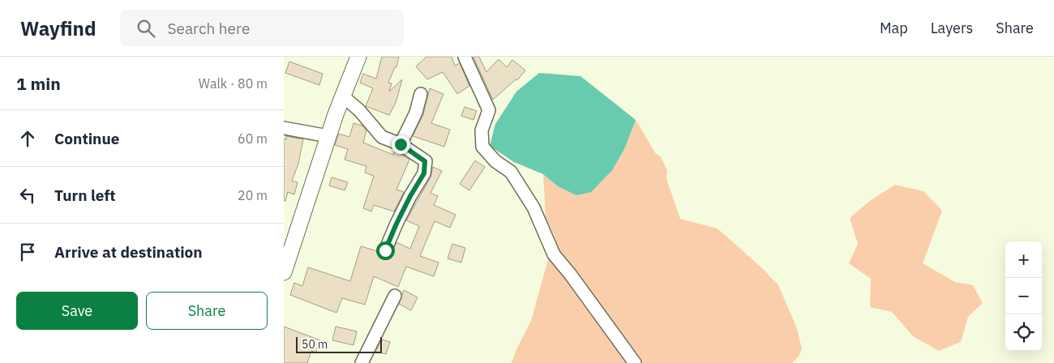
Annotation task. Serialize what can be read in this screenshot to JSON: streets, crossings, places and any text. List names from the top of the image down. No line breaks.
{"scale_bar":"50 m","page":{"header":"Wayfind","search":"Search here","nav":["Map","Layers","Share"],"heading":["1 min","Walk · 80 m"],"list":[["Continue","60 m"],["Turn left","20 m"],"Arrive at destination"],"map_buttons":["+","−"],"buttons":["Save","Share"],"scale":"50 m"}}
